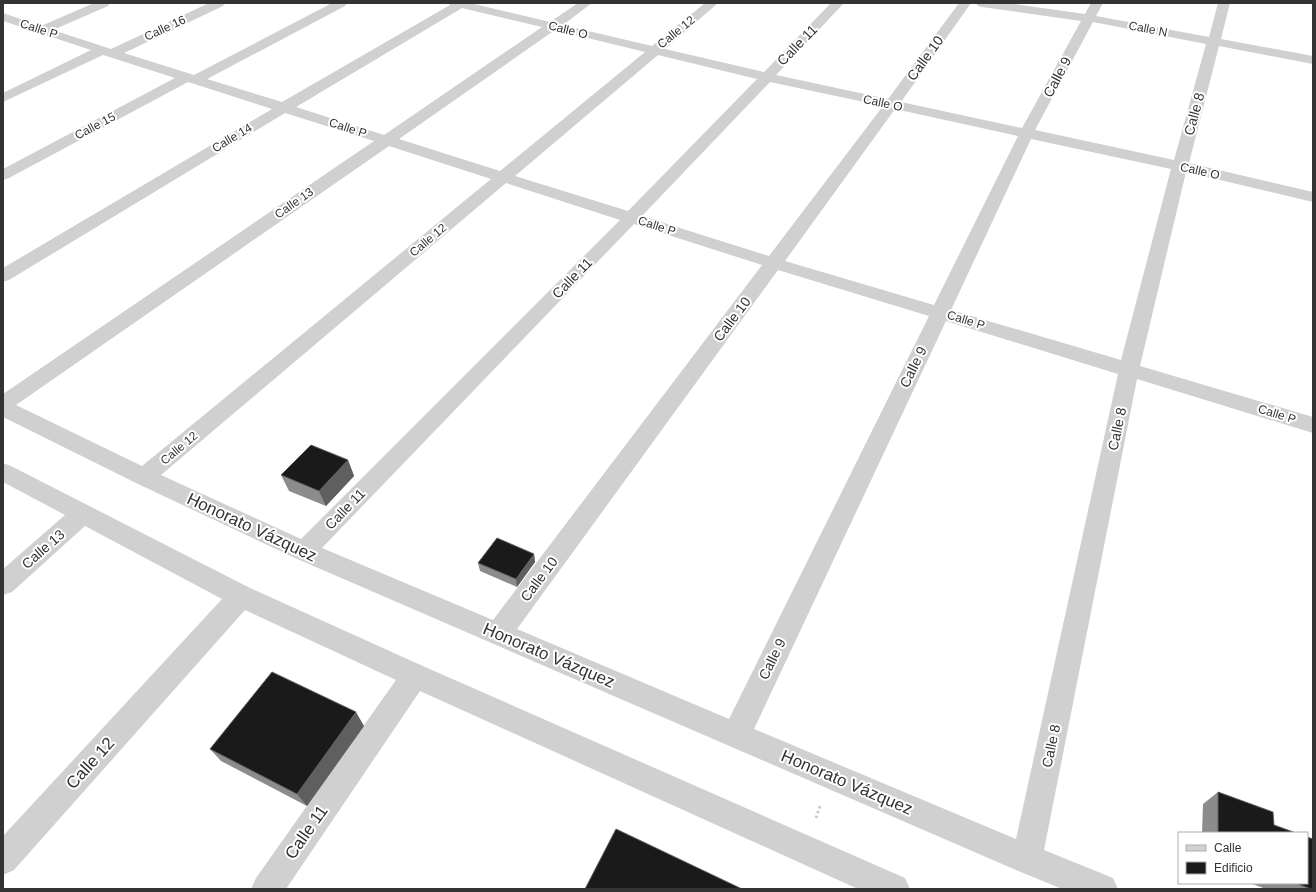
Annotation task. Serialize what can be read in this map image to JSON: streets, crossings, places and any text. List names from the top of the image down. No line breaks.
{"streets":{"street":["Calle 16","Calle P","Calle N","Calle O","Calle 12","Calle 11","Calle 10","Calle 9","Calle 8","Calle 15","Calle 14","Calle 13","Honorato Vázquez"]},"crossings":[["Calle 16","Calle P"],["Calle P","Calle 12"],["Calle P","Calle 11"],["Calle P","Calle 10"],["Calle P","Calle 9"],["Calle P","Calle 8"],["Calle P","Calle 15"],["Calle P","Calle 14"],["Calle P","Calle 13"],["Calle N","Calle 9"],["Calle N","Calle 8"],["Calle O","Calle 12"],["Calle O","Calle 11"],["Calle O","Calle 10"],["Calle O","Calle 9"],["Calle O","Calle 8"],["Calle O","Calle 14"],["Calle O","Calle 13"],["Calle 12","Honorato Vázquez"],["Calle 11","Honorato Vázquez"],["Calle 10","Honorato Vázquez"],["Calle 9","Honorato Vázquez"],["Calle 8","Honorato Vázquez"]],"legend":["Calle","Edificio"]}
